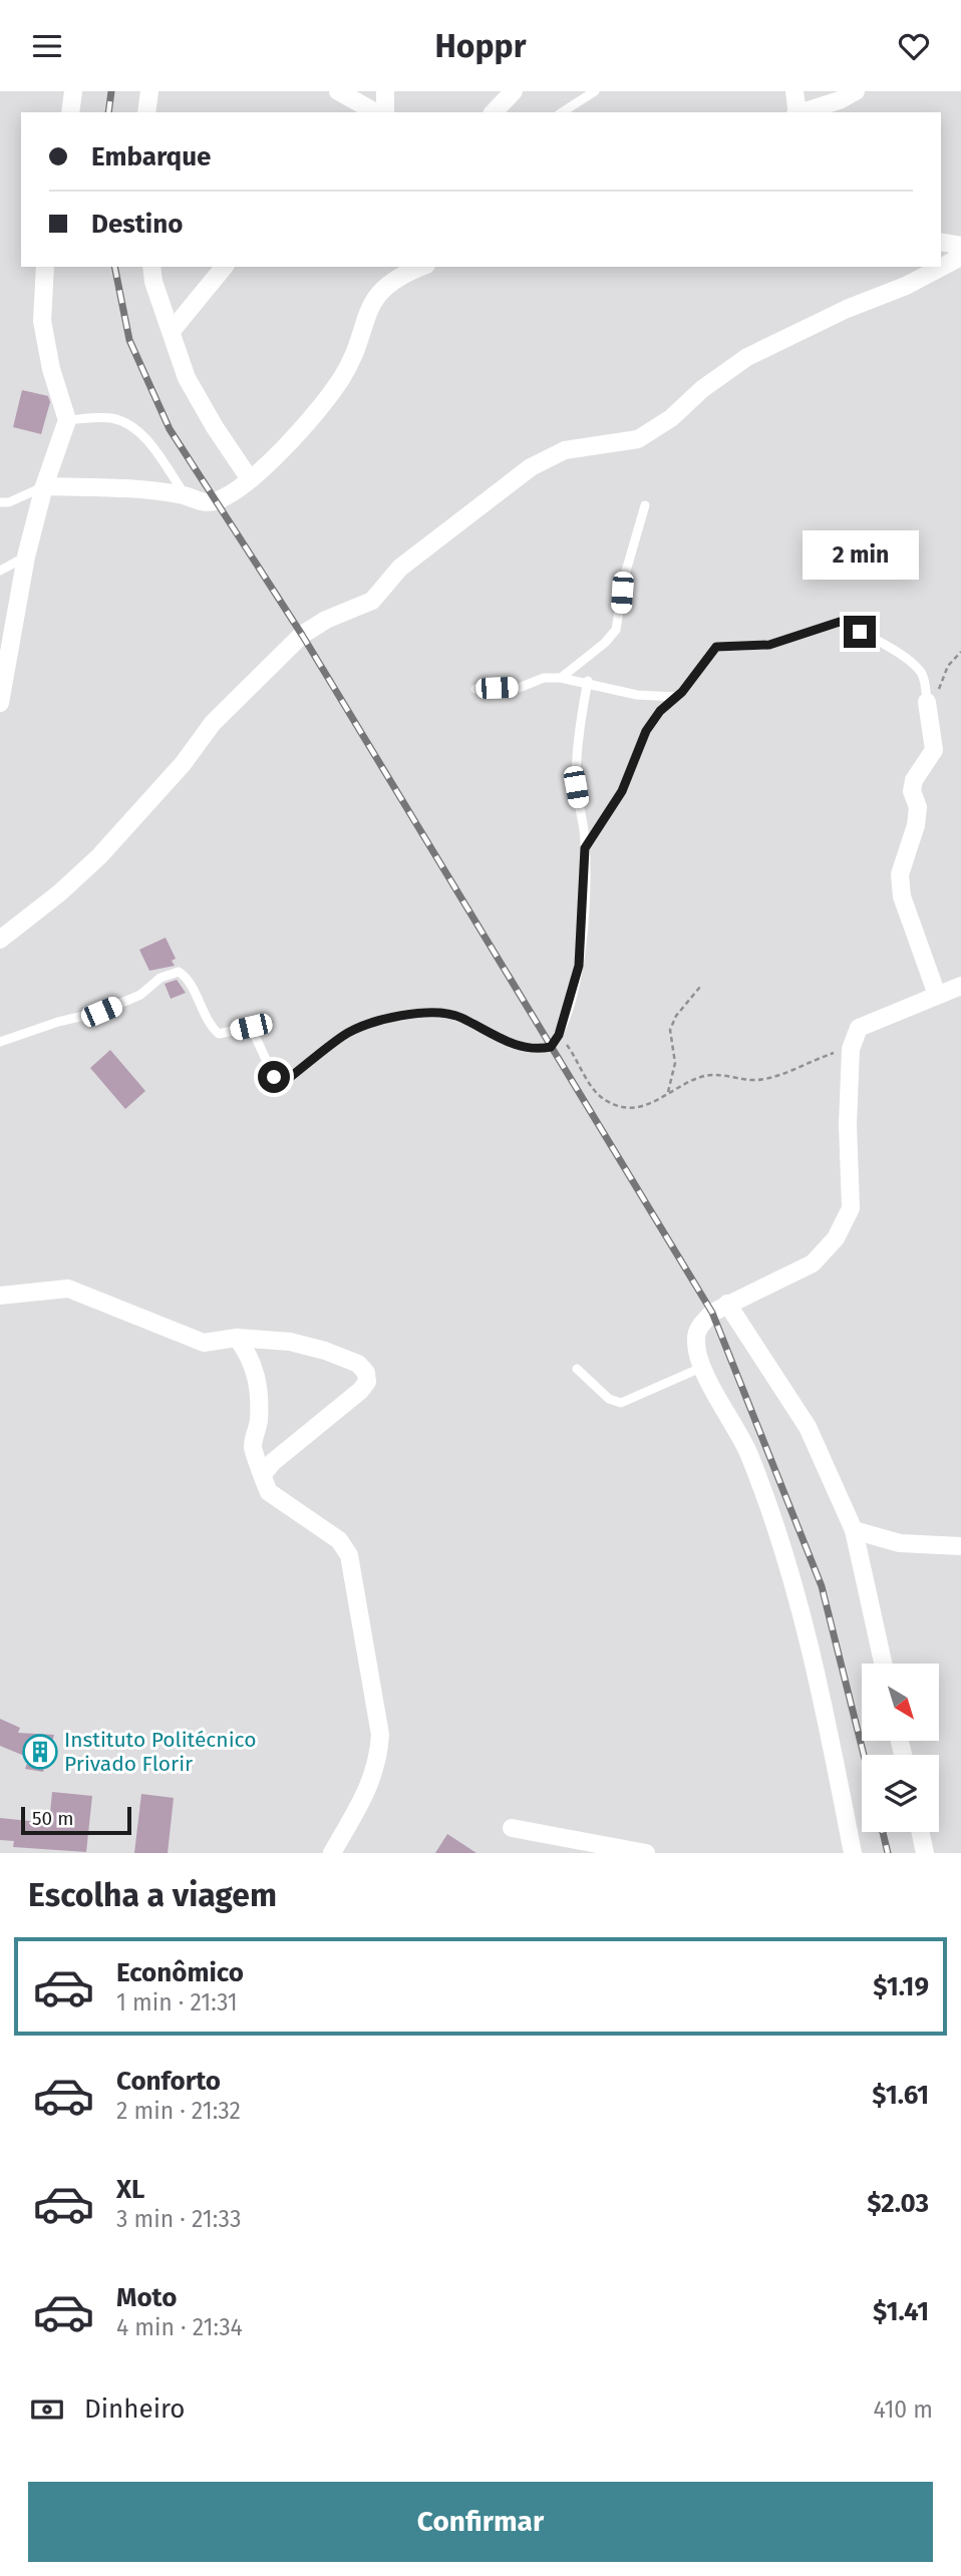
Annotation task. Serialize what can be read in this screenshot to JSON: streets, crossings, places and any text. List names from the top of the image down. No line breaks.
{"places":{"building":["Instituto Politécnico Privado Florir"]},"scale_bar":"50 m","north":"bottom right","page":{"header":"Hoppr","banner":["Embarque","Destino"],"bubble":"2 min","scale":"50 m","heading":"Escolha a viagem","list":[{"name":"Econômico","note":"1 min · 21:31","value":"$1.19"},{"name":"Conforto","note":"2 min · 21:32","value":"$1.61"},{"name":"XL","note":"3 min · 21:33","value":"$2.03"},{"name":"Moto","note":"4 min · 21:34","value":"$1.41"}],"pay":["Dinheiro","410 m"],"buttons":"Confirmar"}}
